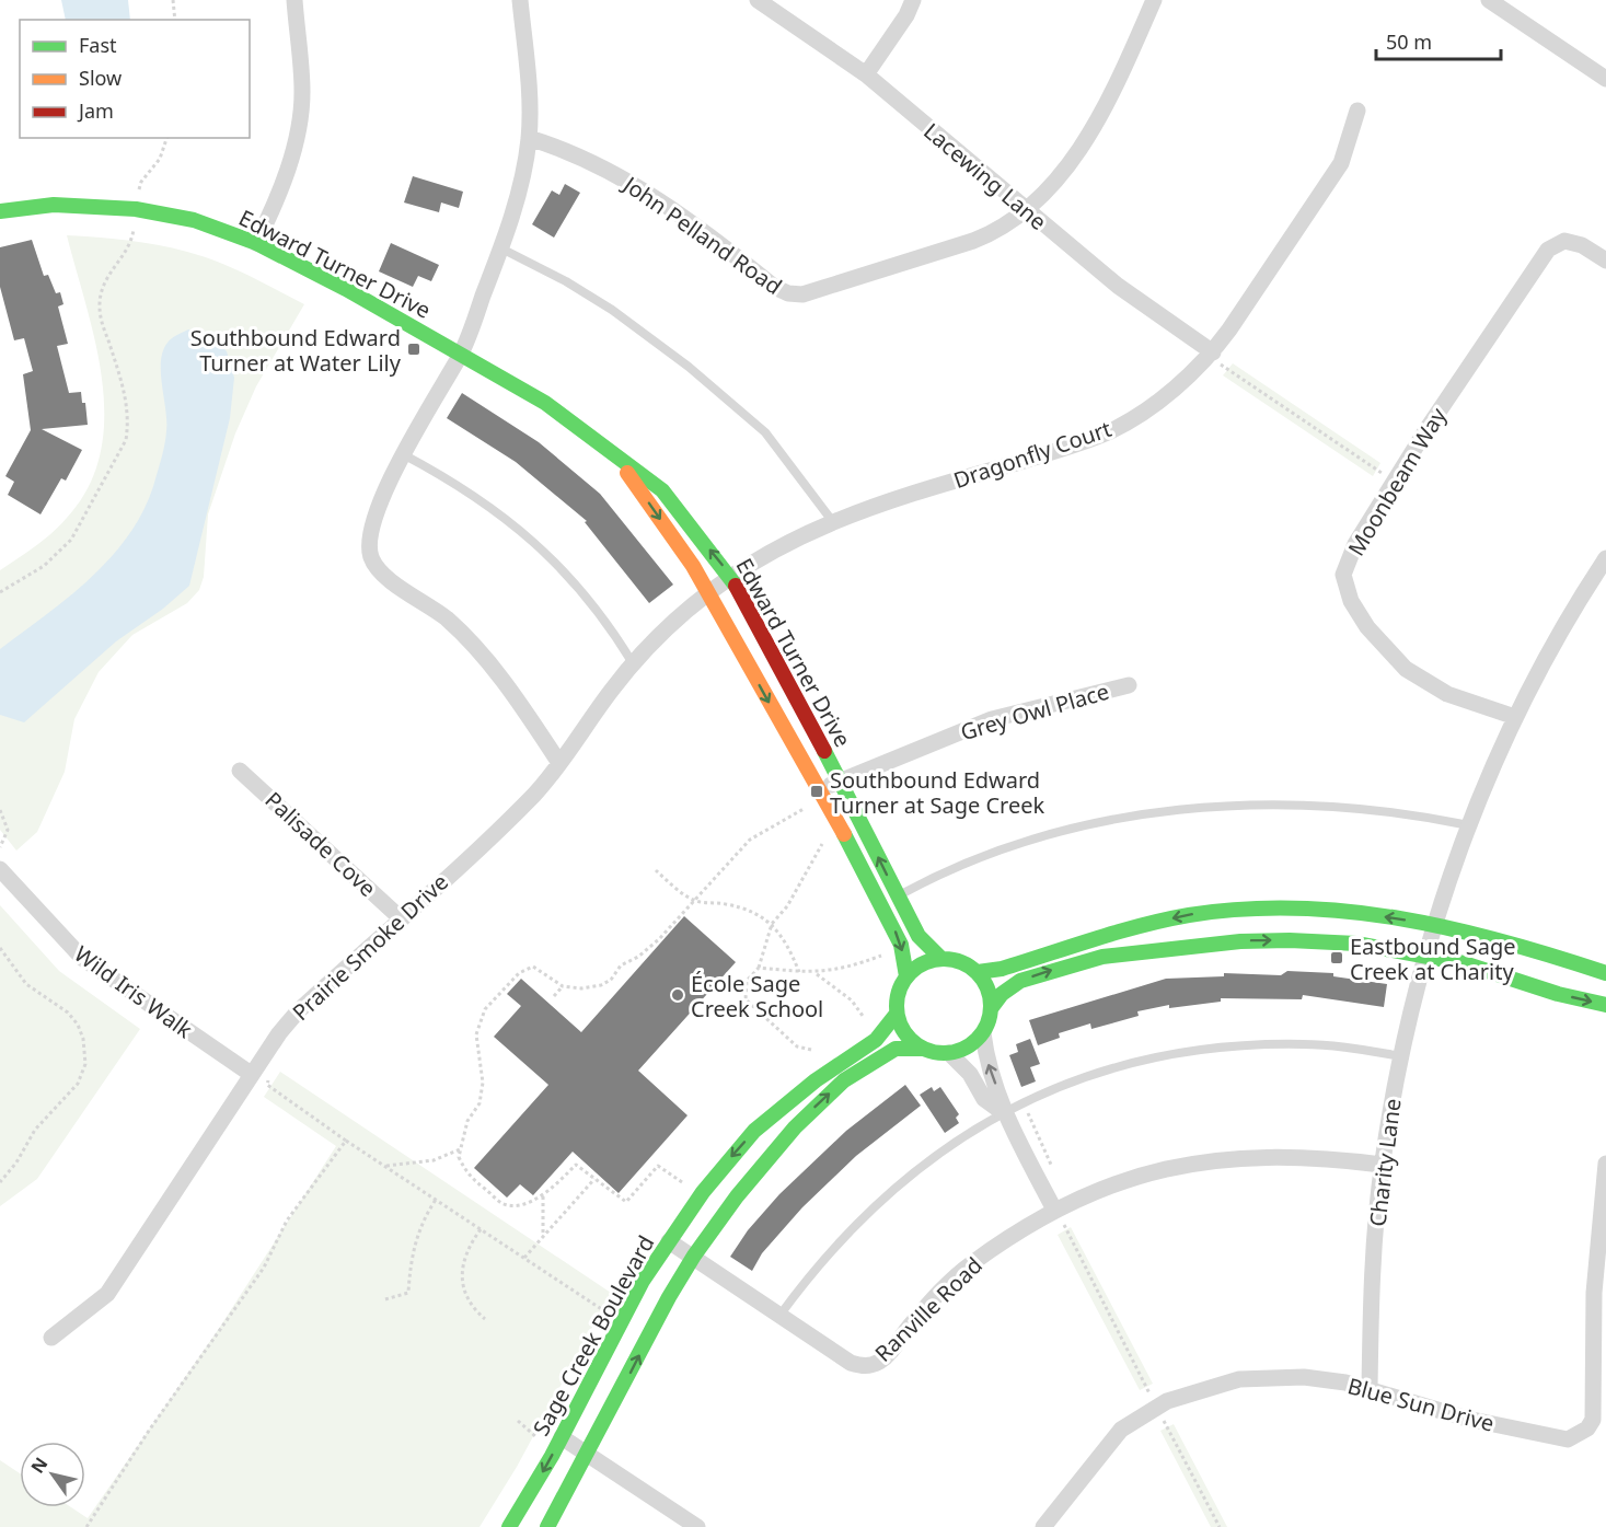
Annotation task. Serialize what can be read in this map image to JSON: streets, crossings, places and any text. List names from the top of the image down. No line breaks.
{"streets":{"street":["Lacewing Lane","John Pelland Road","Edward Turner Drive","Dragonfly Court","Moonbeam Way","Grey Owl Place","Palisade Cove","Prairie Smoke Drive","Wild Iris Walk","Charity Lane","Ranville Road","Sage Creek Boulevard","Blue Sun Drive"]},"crossings":[["Lacewing Lane","John Pelland Road"],["Lacewing Lane","Dragonfly Court"],["Edward Turner Drive","Dragonfly Court"],["Edward Turner Drive","Grey Owl Place"],["Edward Turner Drive","Prairie Smoke Drive"],["Edward Turner Drive","Sage Creek Boulevard"],["Dragonfly Court","Prairie Smoke Drive"],["Moonbeam Way","Charity Lane"],["Palisade Cove","Prairie Smoke Drive"],["Prairie Smoke Drive","Wild Iris Walk"],["Charity Lane","Ranville Road"],["Charity Lane","Blue Sun Drive"],["Ranville Road","Sage Creek Boulevard"]],"places":{"transit":["Southbound Edward Turner at Water Lily","Southbound Edward Turner at Sage Creek","Eastbound Sage Creek at Charity"],"other":["École Sage Creek School"]},"legend":["Fast","Slow","Jam"],"scale_bar":"50 m","north":"top left"}
